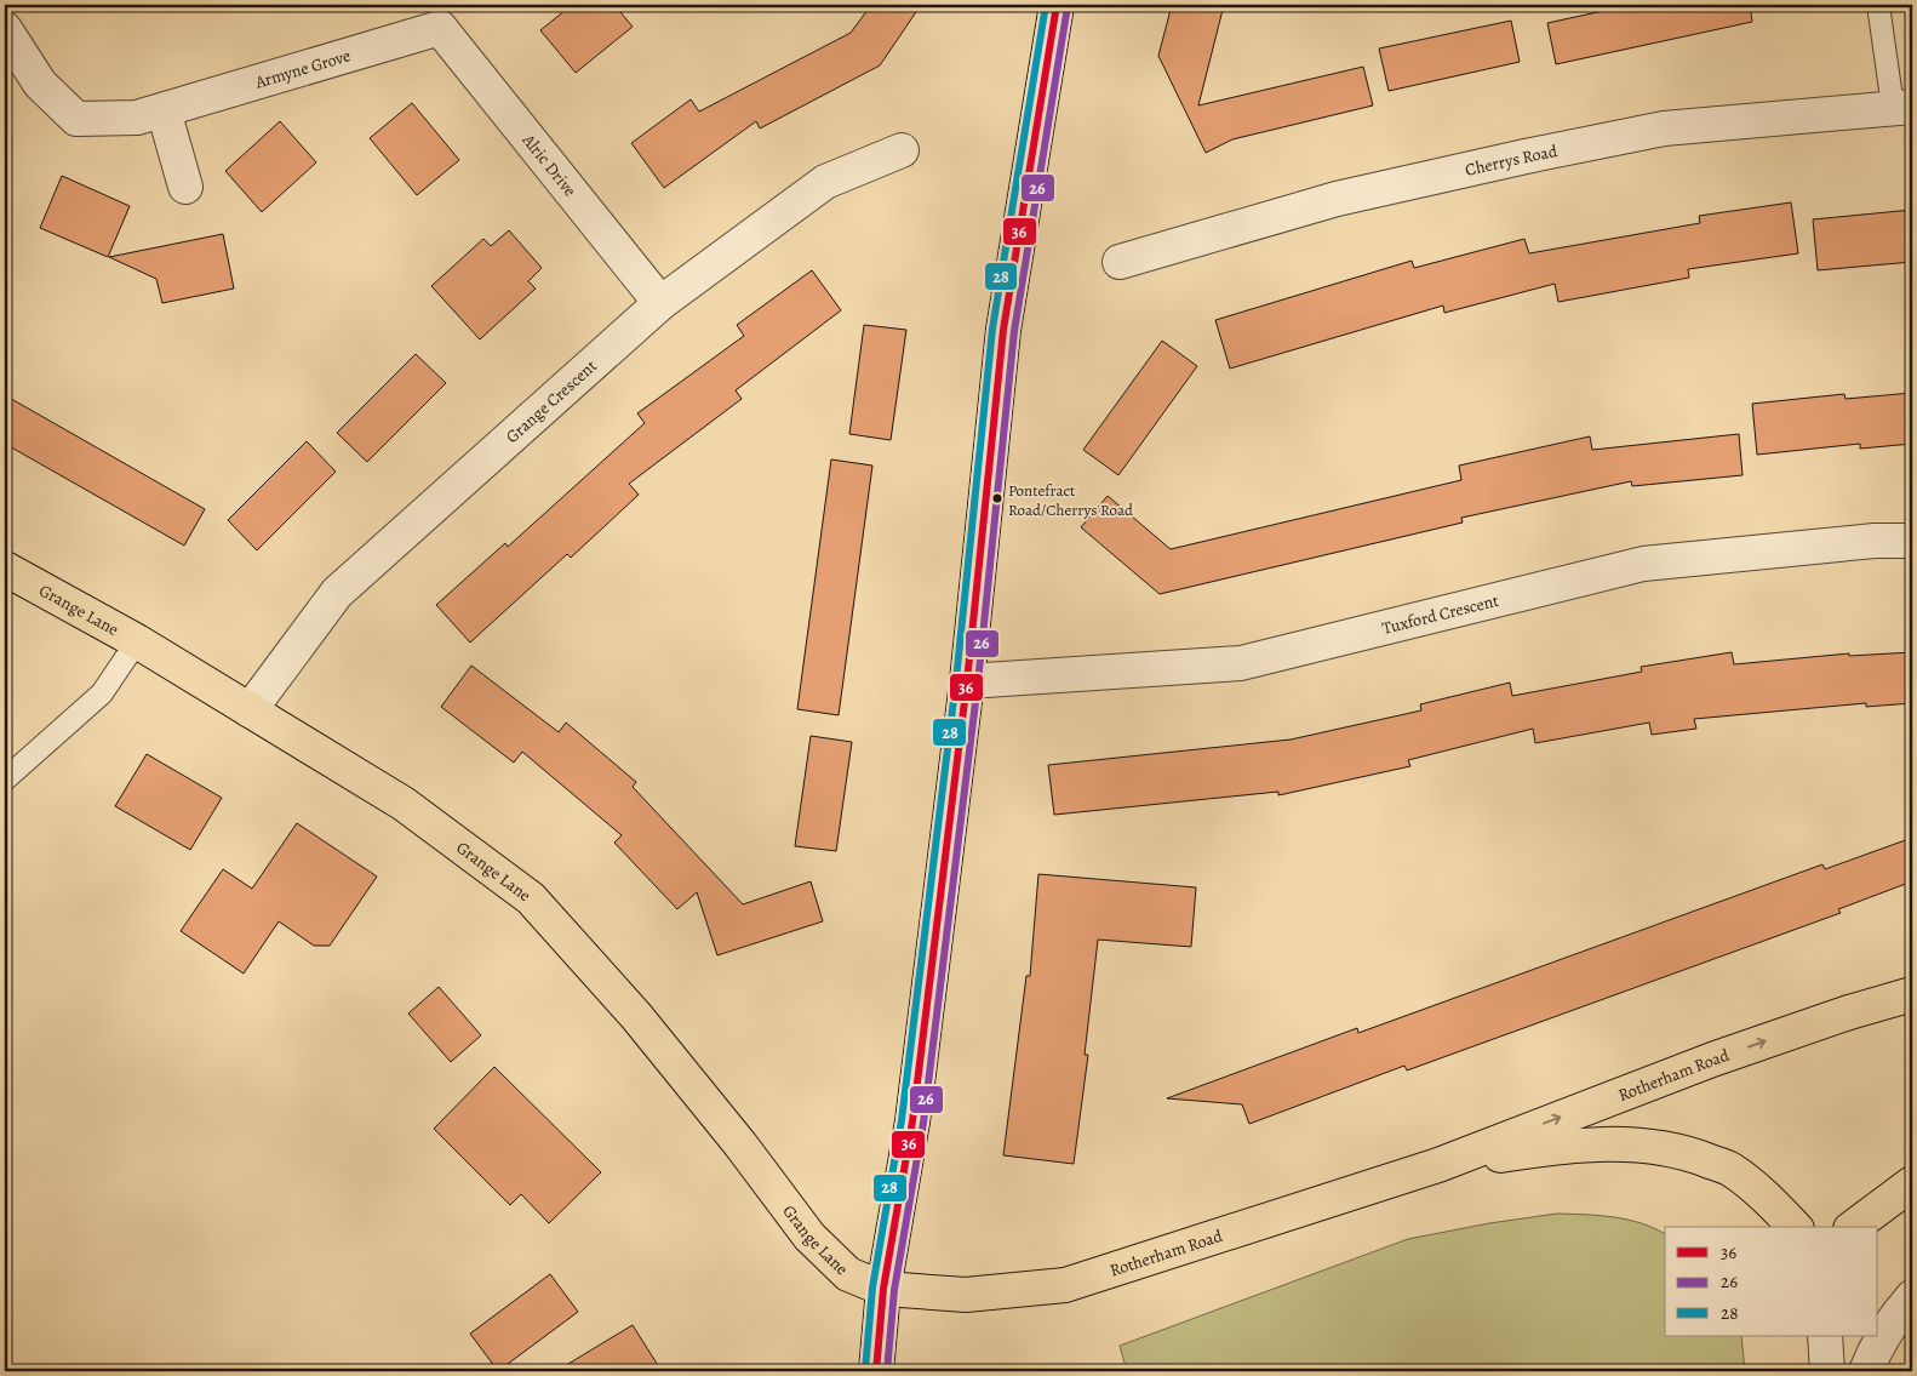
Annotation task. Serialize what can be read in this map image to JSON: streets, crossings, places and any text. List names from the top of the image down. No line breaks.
{"streets":{"main road":["Grange Lane","Rotherham Road"],"street":["Armyne Grove","Cherrys Road","Alric Drive","Grange Crescent","Tuxford Crescent"]},"crossings":[["Armyne Grove","Alric Drive"],["Alric Drive","Grange Crescent"],["Grange Crescent","Grange Lane"],["Grange Lane","Rotherham Road"]],"places":["Pontefract Road/Cherrys Road"],"lines":["transit line 36","transit line 28","transit line 26"],"legend":["36","26","28"]}
